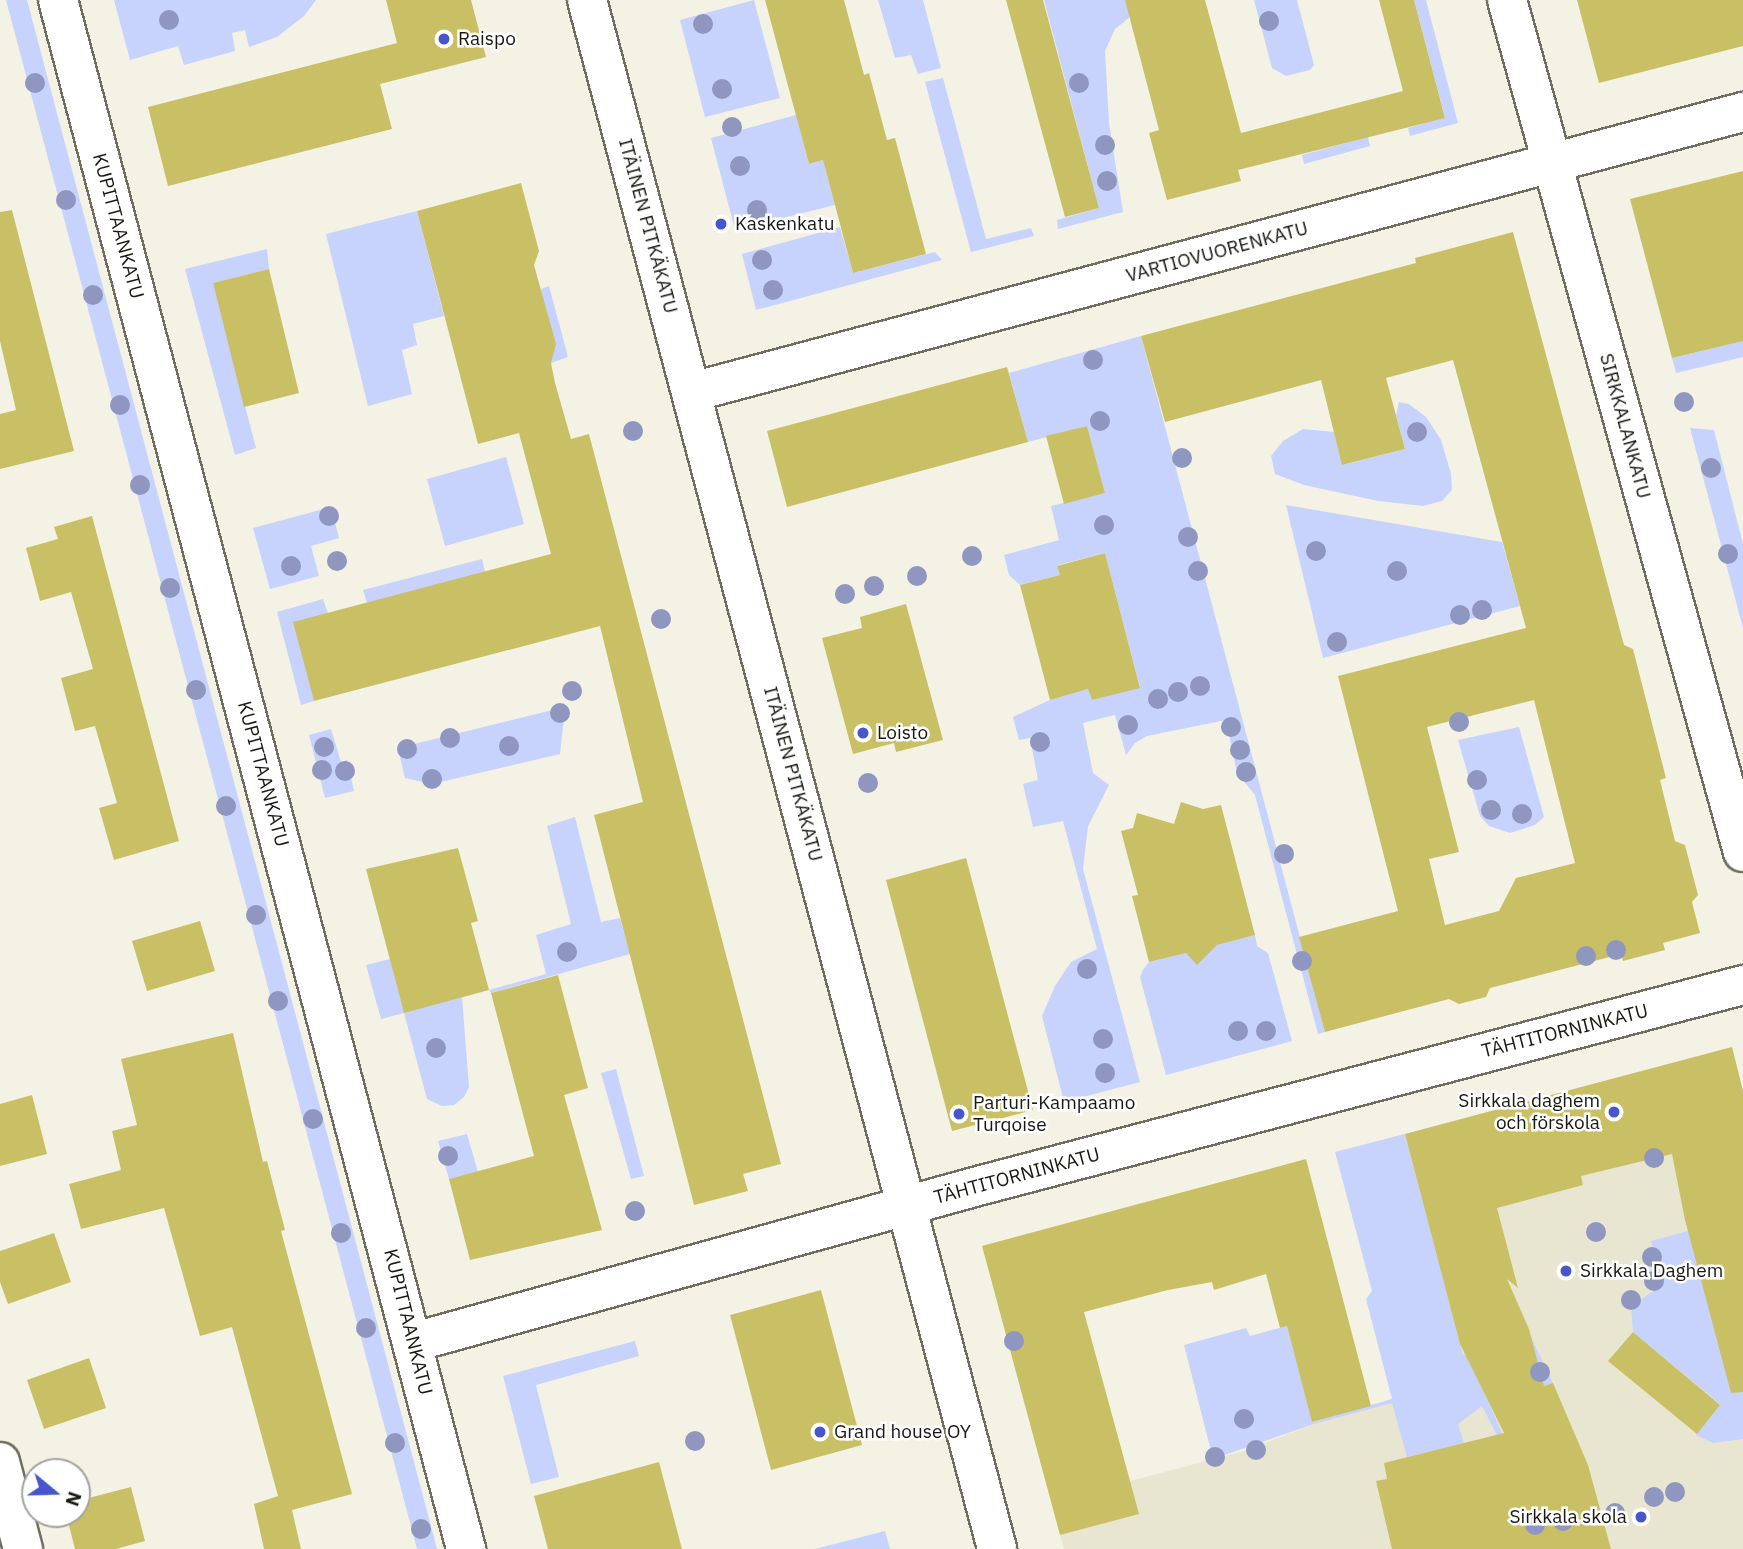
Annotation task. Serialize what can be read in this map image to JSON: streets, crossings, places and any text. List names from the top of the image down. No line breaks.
{"streets":{"street":["KUPITTAANKATU","ITÄINEN PITKÄKATU","VARTIOVUORENKATU","SIRKKALANKATU","TÄHTITORNINKATU"]},"crossings":[["KUPITTAANKATU","TÄHTITORNINKATU"],["ITÄINEN PITKÄKATU","VARTIOVUORENKATU"],["ITÄINEN PITKÄKATU","TÄHTITORNINKATU"],["VARTIOVUORENKATU","SIRKKALANKATU"]],"places":["Raispo","Kaskenkatu","Loisto","Sirkkala daghem och förskola","Parturi-Kampaamo Turqoise","Sirkkala Daghem","Grand house OY","Sirkkala skola"],"north":"right"}
